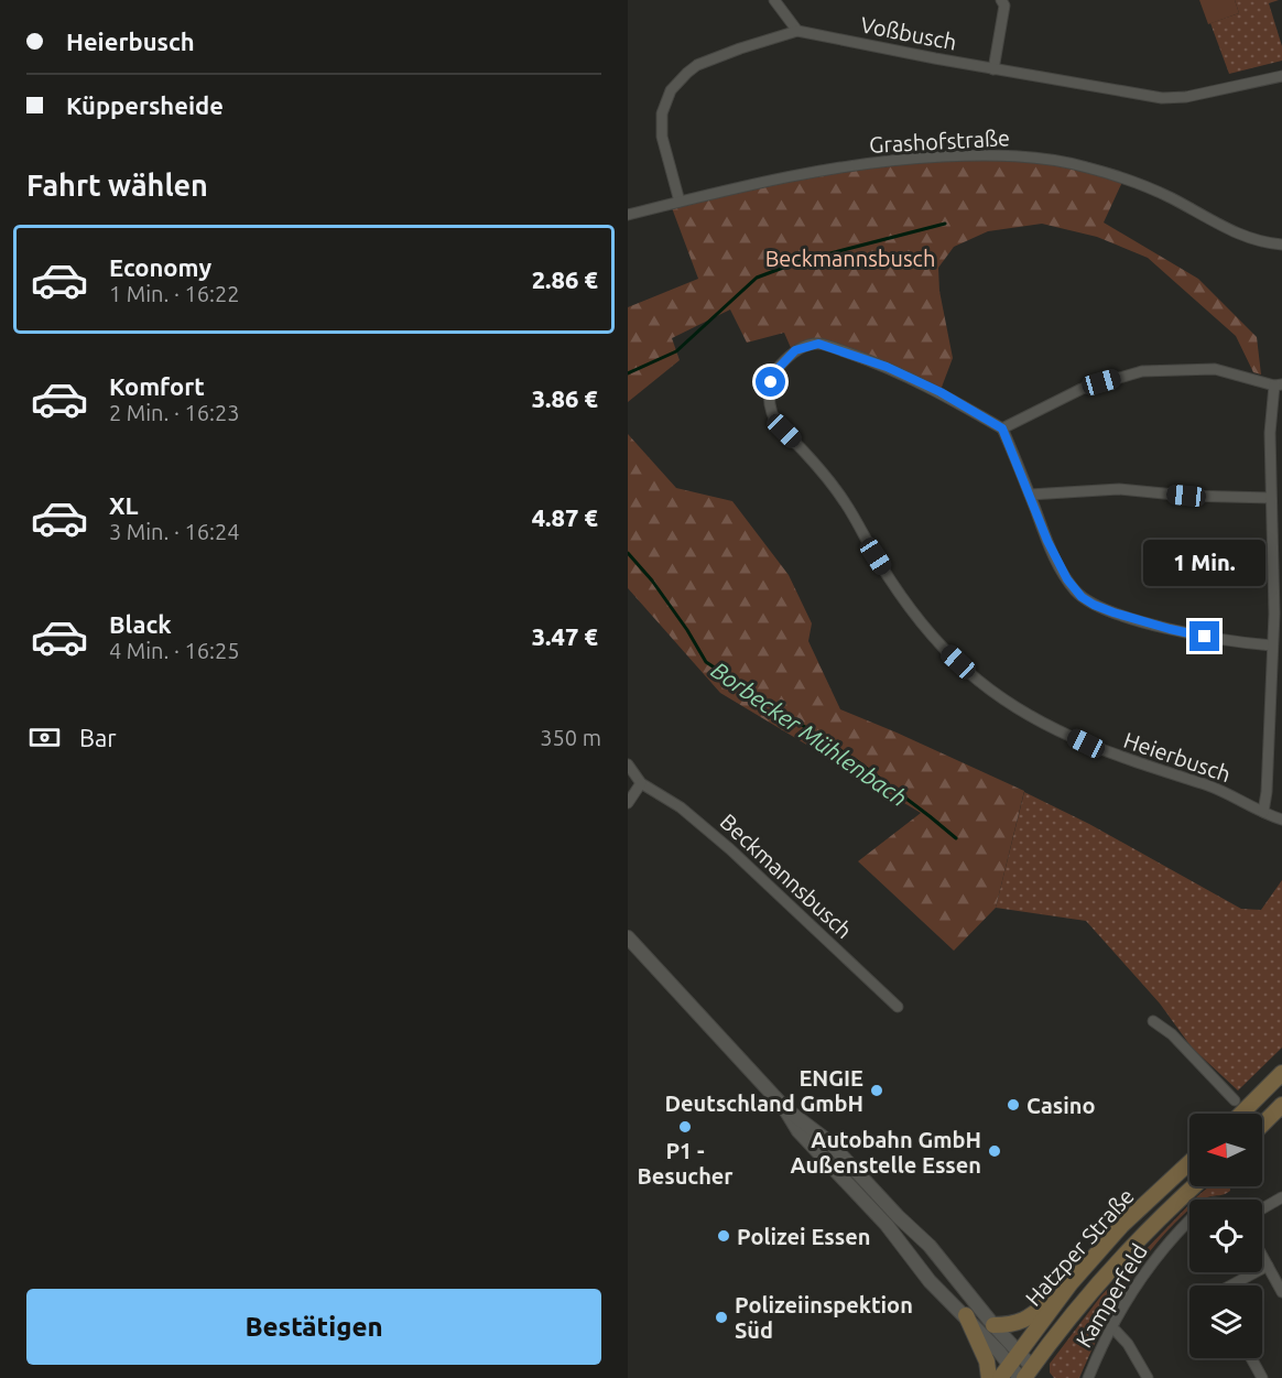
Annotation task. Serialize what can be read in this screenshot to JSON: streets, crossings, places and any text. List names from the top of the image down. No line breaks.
{"streets":{"main road":["Hatzper Straße"],"street":["Voßbusch","Grashofstraße","Heierbusch","Beckmannsbusch","Kamperfeld"]},"crossings":[["Voßbusch","Grashofstraße"]],"water":["Borbecker Mühlenbach"],"parks":["Beckmannsbusch"],"places":["ENGIE Deutschland GmbH","Casino","P1 - Besucher","Autobahn GmbH Außenstelle Essen","Polizei Essen","Polizeiinspektion Süd"],"north":"left","page":{"banner":["Heierbusch","Küppersheide"],"heading":"Fahrt wählen","list":[{"name":"Economy","note":"1 Min. · 16:22","value":"2.86 €"},{"name":"Komfort","note":"2 Min. · 16:23","value":"3.86 €"},{"name":"XL","note":"3 Min. · 16:24","value":"4.87 €"},{"name":"Black","note":"4 Min. · 16:25","value":"3.47 €"}],"bubble":"1 Min.","pay":["Bar","350 m"],"buttons":"Bestätigen"}}
